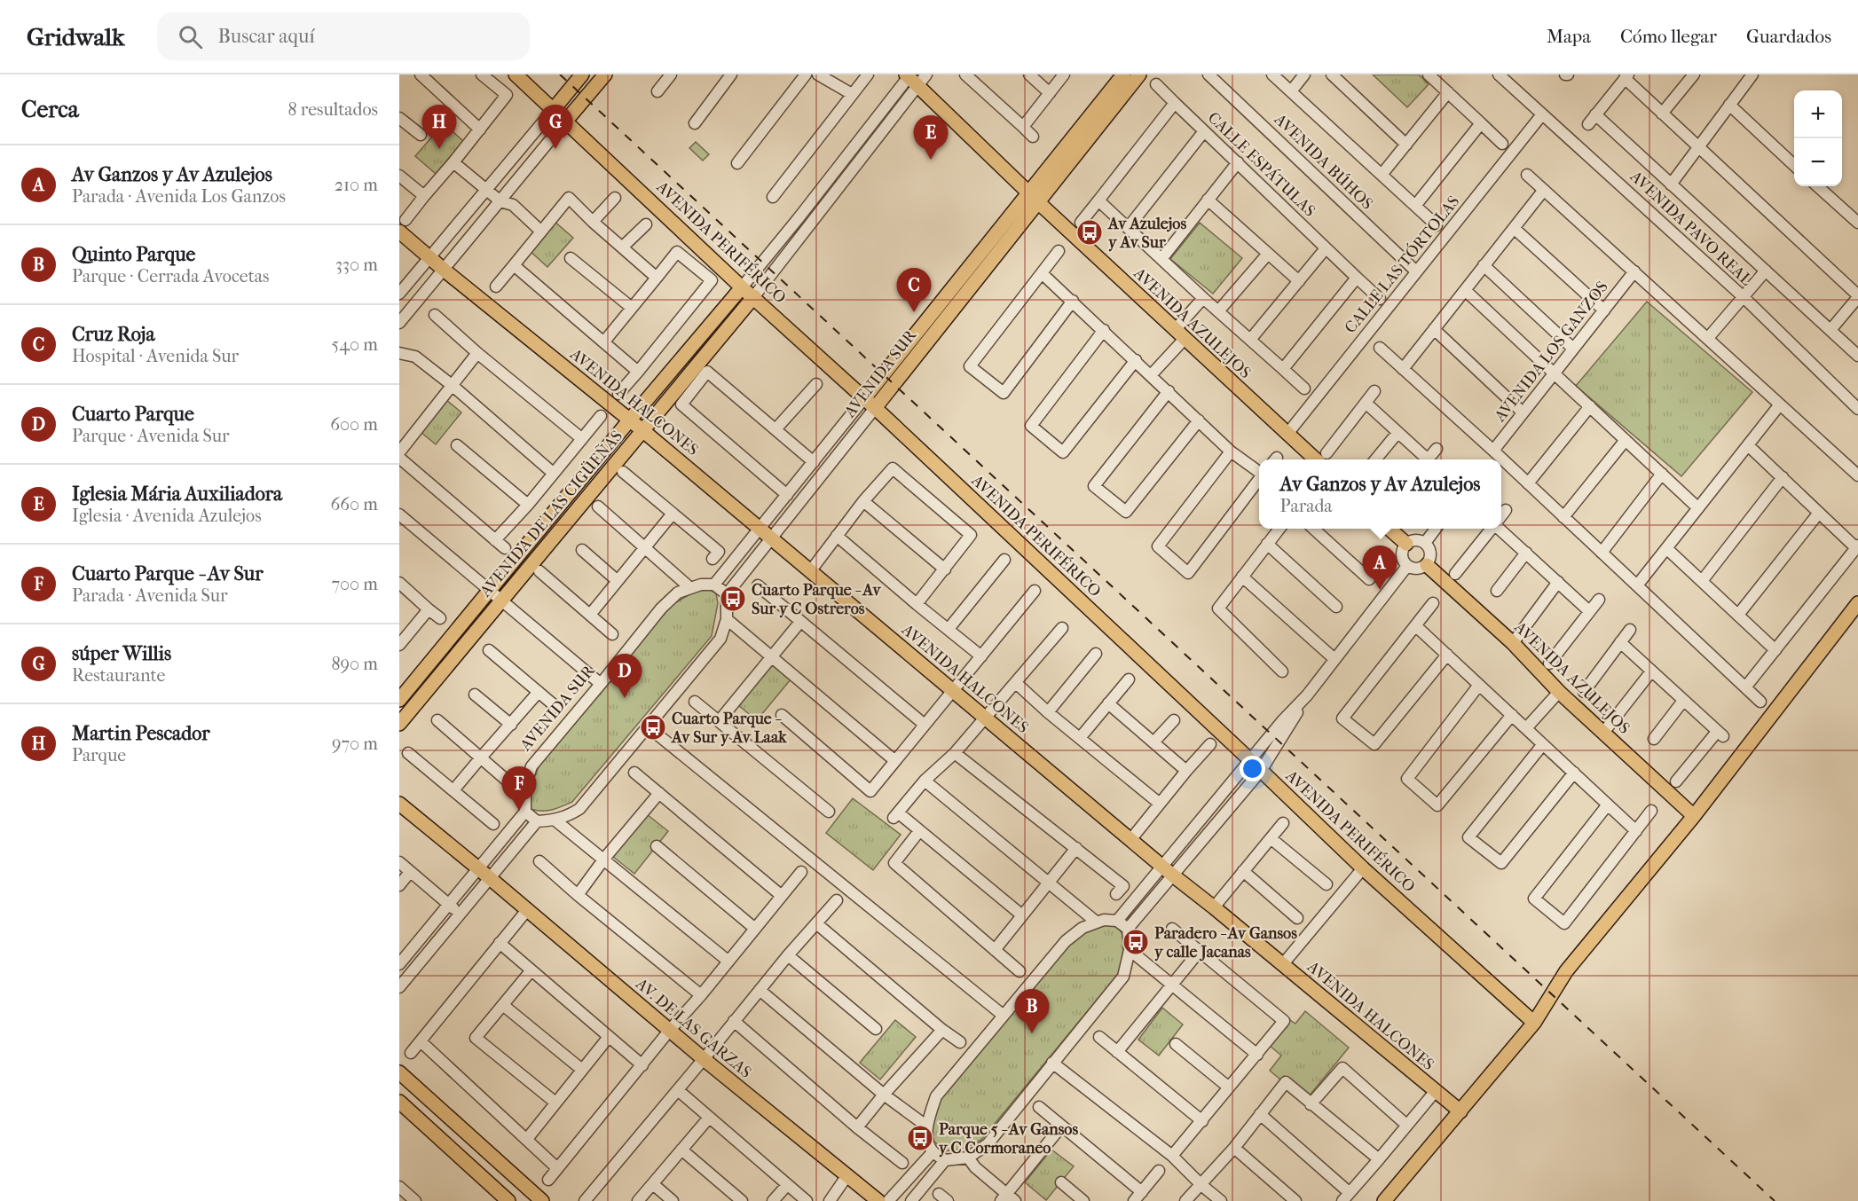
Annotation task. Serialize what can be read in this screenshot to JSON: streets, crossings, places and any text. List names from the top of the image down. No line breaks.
{"streets":{"main road":["AVENIDA PERIFÉRICO","AVENIDA AZULEJOS","AVENIDA SUR","AVENIDA HALCONES","AVENIDA DE LAS CIGÜEÑAS","AV. DE LAS GARZAS"],"street":["AVENIDA BÚHOS","CALLE ESPÁTULAS","AVENIDA PAVO REAL","CALLE LAS TÓRTOLAS","AVENIDA LOS GANZOS"]},"crossings":[["AVENIDA BÚHOS","CALLE LAS TÓRTOLAS"],["AVENIDA PAVO REAL","CALLE LAS TÓRTOLAS"],["AVENIDA PERIFÉRICO","AVENIDA SUR"],["AVENIDA PERIFÉRICO","AVENIDA DE LAS CIGÜEÑAS"],["CALLE LAS TÓRTOLAS","AVENIDA AZULEJOS"],["AVENIDA AZULEJOS","AVENIDA SUR"],["AVENIDA AZULEJOS","AVENIDA DE LAS CIGÜEÑAS"],["AVENIDA SUR","AVENIDA HALCONES"],["AVENIDA HALCONES","AVENIDA DE LAS CIGÜEÑAS"]],"places":{"bus stop":["Av Azulejos y Av Sur","Cuarto Parque - Av Sur y C Ostreros","Cuarto Parque - Av Sur y Av Laak","Paradero - Av Gansos y calle Jacanas","Parque 5 - Av Gansos y C Cormoraneo"]},"page":{"header":"Gridwalk","search":"Buscar aquí","nav":["Mapa","Cómo llegar","Guardados"],"heading":["Cerca","8 resultados"],"map_buttons":["+","−"],"pins":["G","H","E","C","A","D","F","B"],"list":[{"mark":"A","name":"Av Ganzos y Av Azulejos","note":"Parada · Avenida Los Ganzos","value":"210 m"},{"mark":"B","name":"Quinto Parque","note":"Parque · Cerrada Avocetas","value":"330 m"},{"mark":"C","name":"Cruz Roja","note":"Hospital · Avenida Sur","value":"540 m"},{"mark":"D","name":"Cuarto Parque","note":"Parque · Avenida Sur","value":"600 m"},{"mark":"E","name":"Iglesia Mária Auxiliadora","note":"Iglesia · Avenida Azulejos","value":"660 m"},{"mark":"F","name":"Cuarto Parque - Av Sur","note":"Parada · Avenida Sur","value":"700 m"},{"mark":"G","name":"súper Willis","note":"Restaurante","value":"890 m"},{"mark":"H","name":"Martin Pescador","note":"Parque","value":"970 m"}],"popup":["Av Ganzos y Av Azulejos","Parada"]}}
